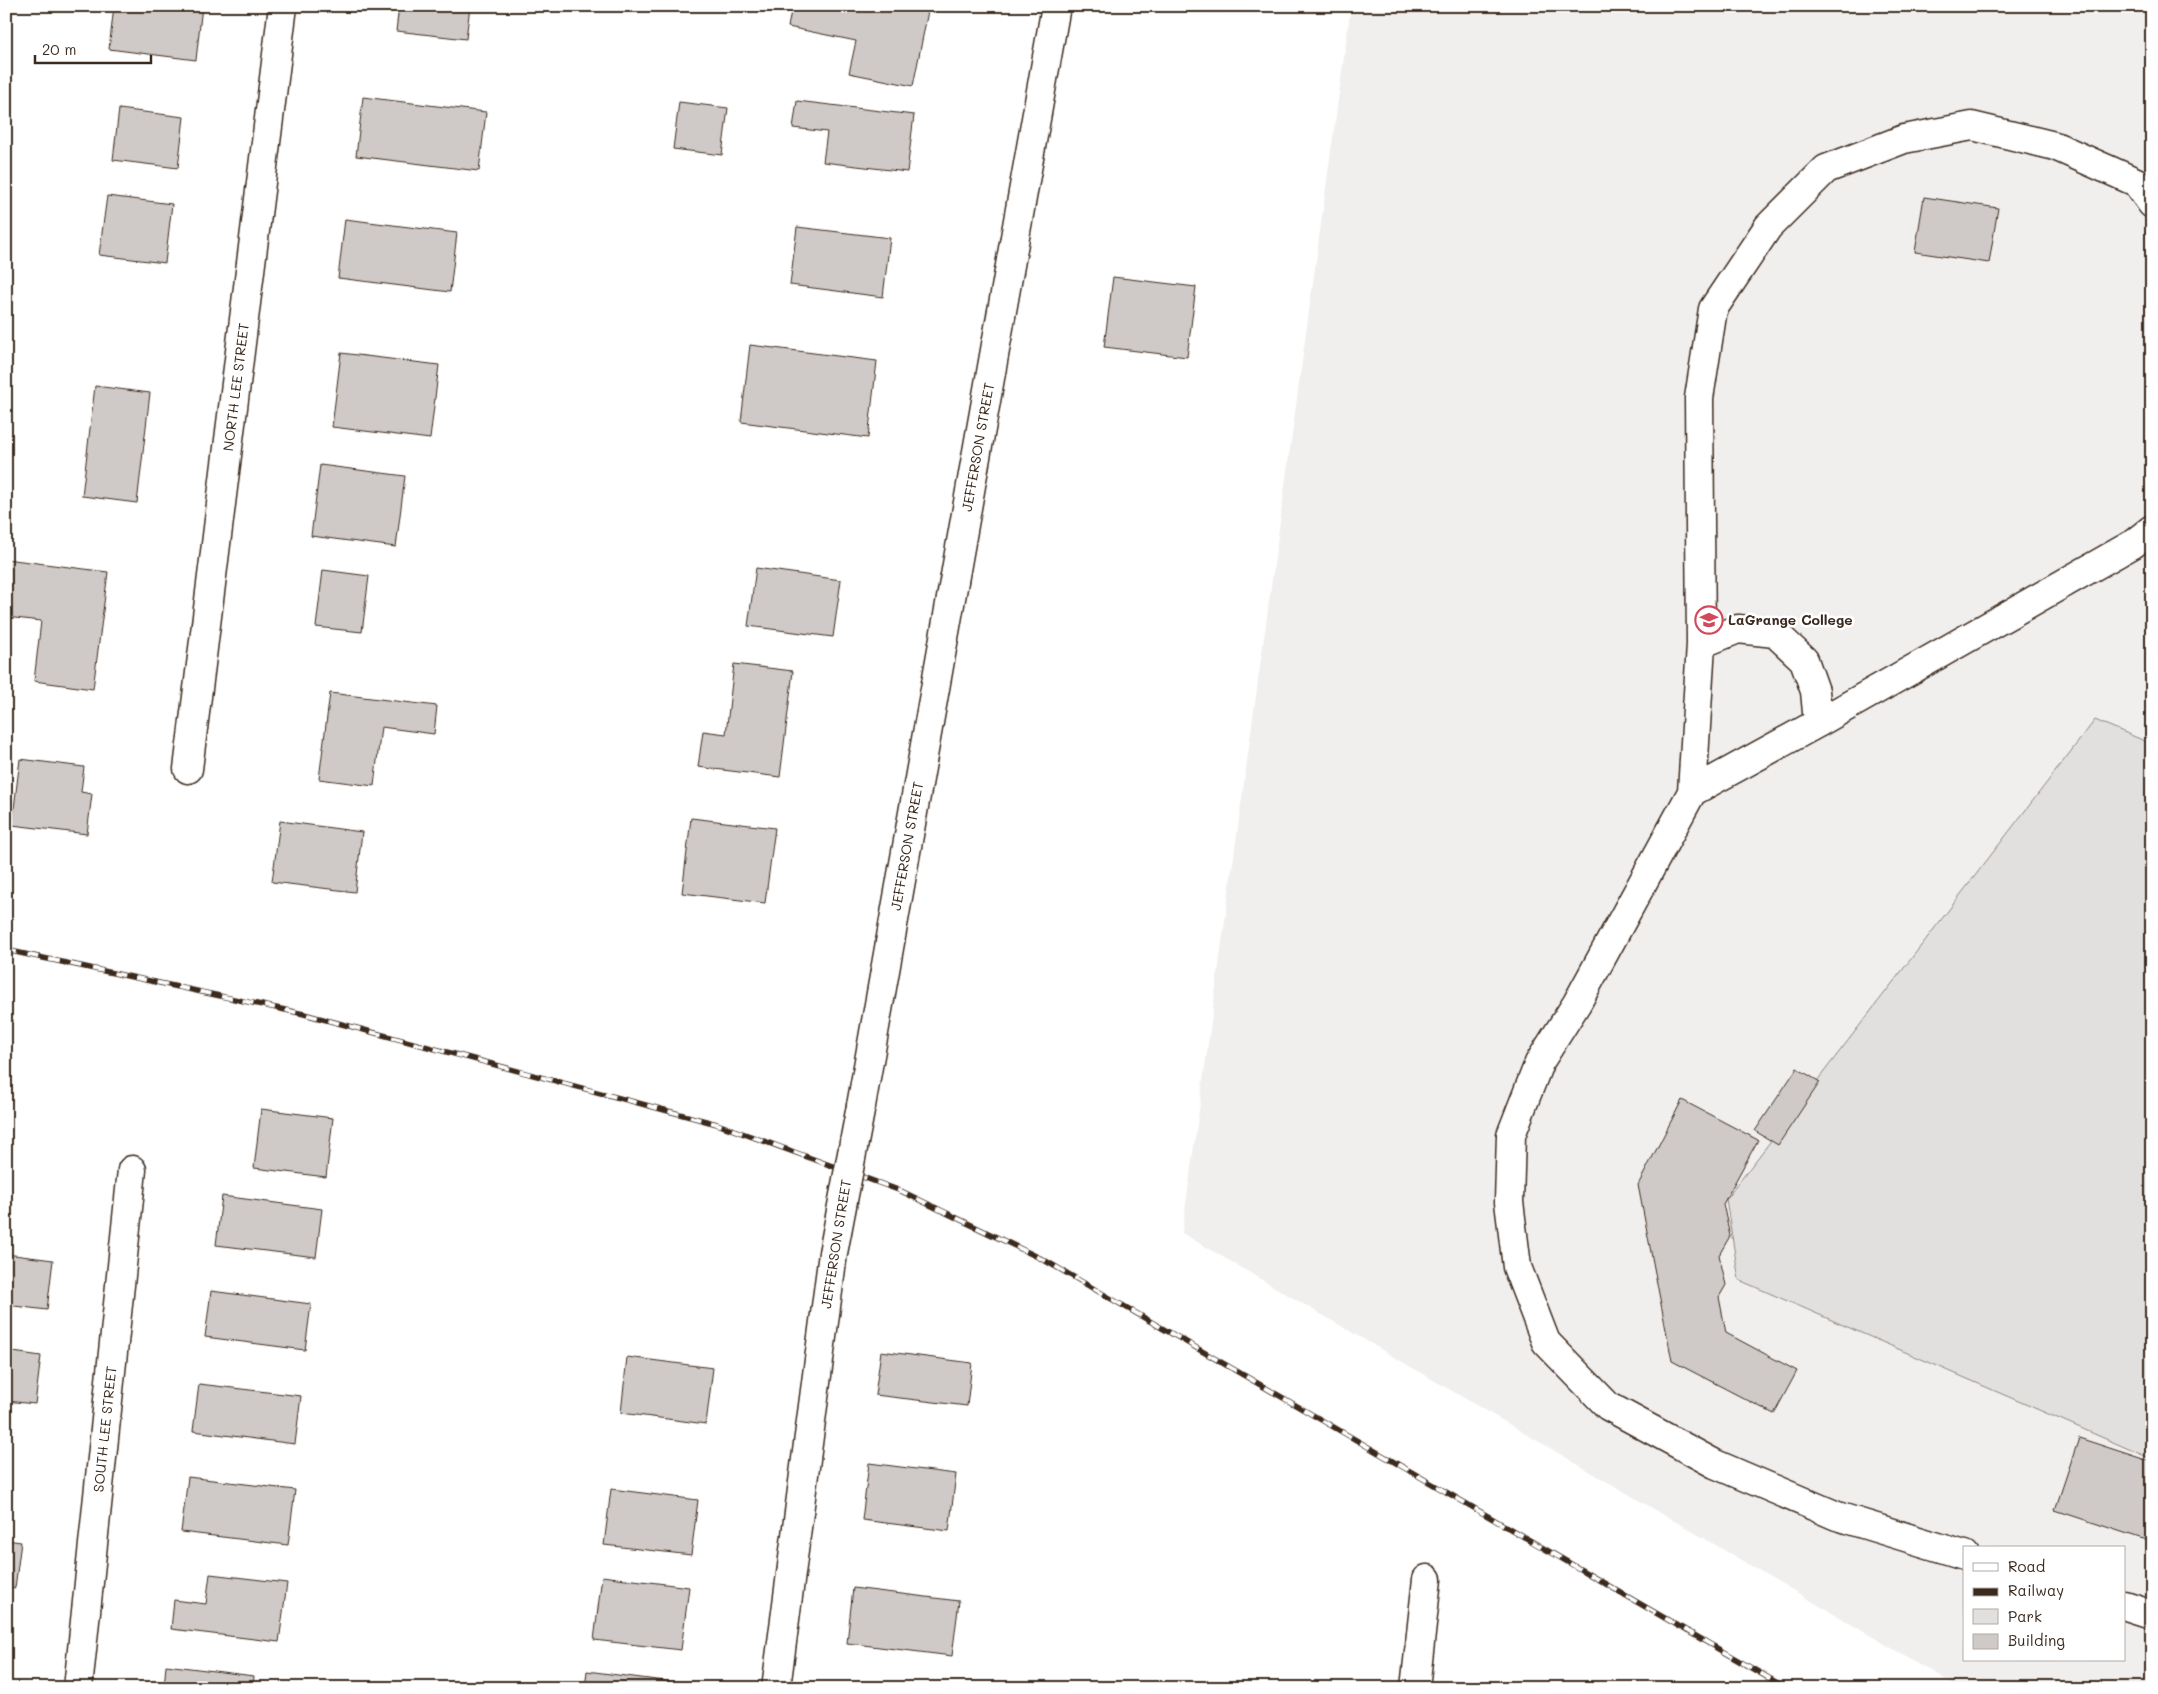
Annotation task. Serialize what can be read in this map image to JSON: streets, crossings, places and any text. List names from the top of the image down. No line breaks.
{"streets":{"street":["NORTH LEE STREET","JEFFERSON STREET","SOUTH LEE STREET"]},"places":{"school or university":["LaGrange College"]},"legend":["Road","Railway","Park","Building"],"scale_bar":"20 m"}
